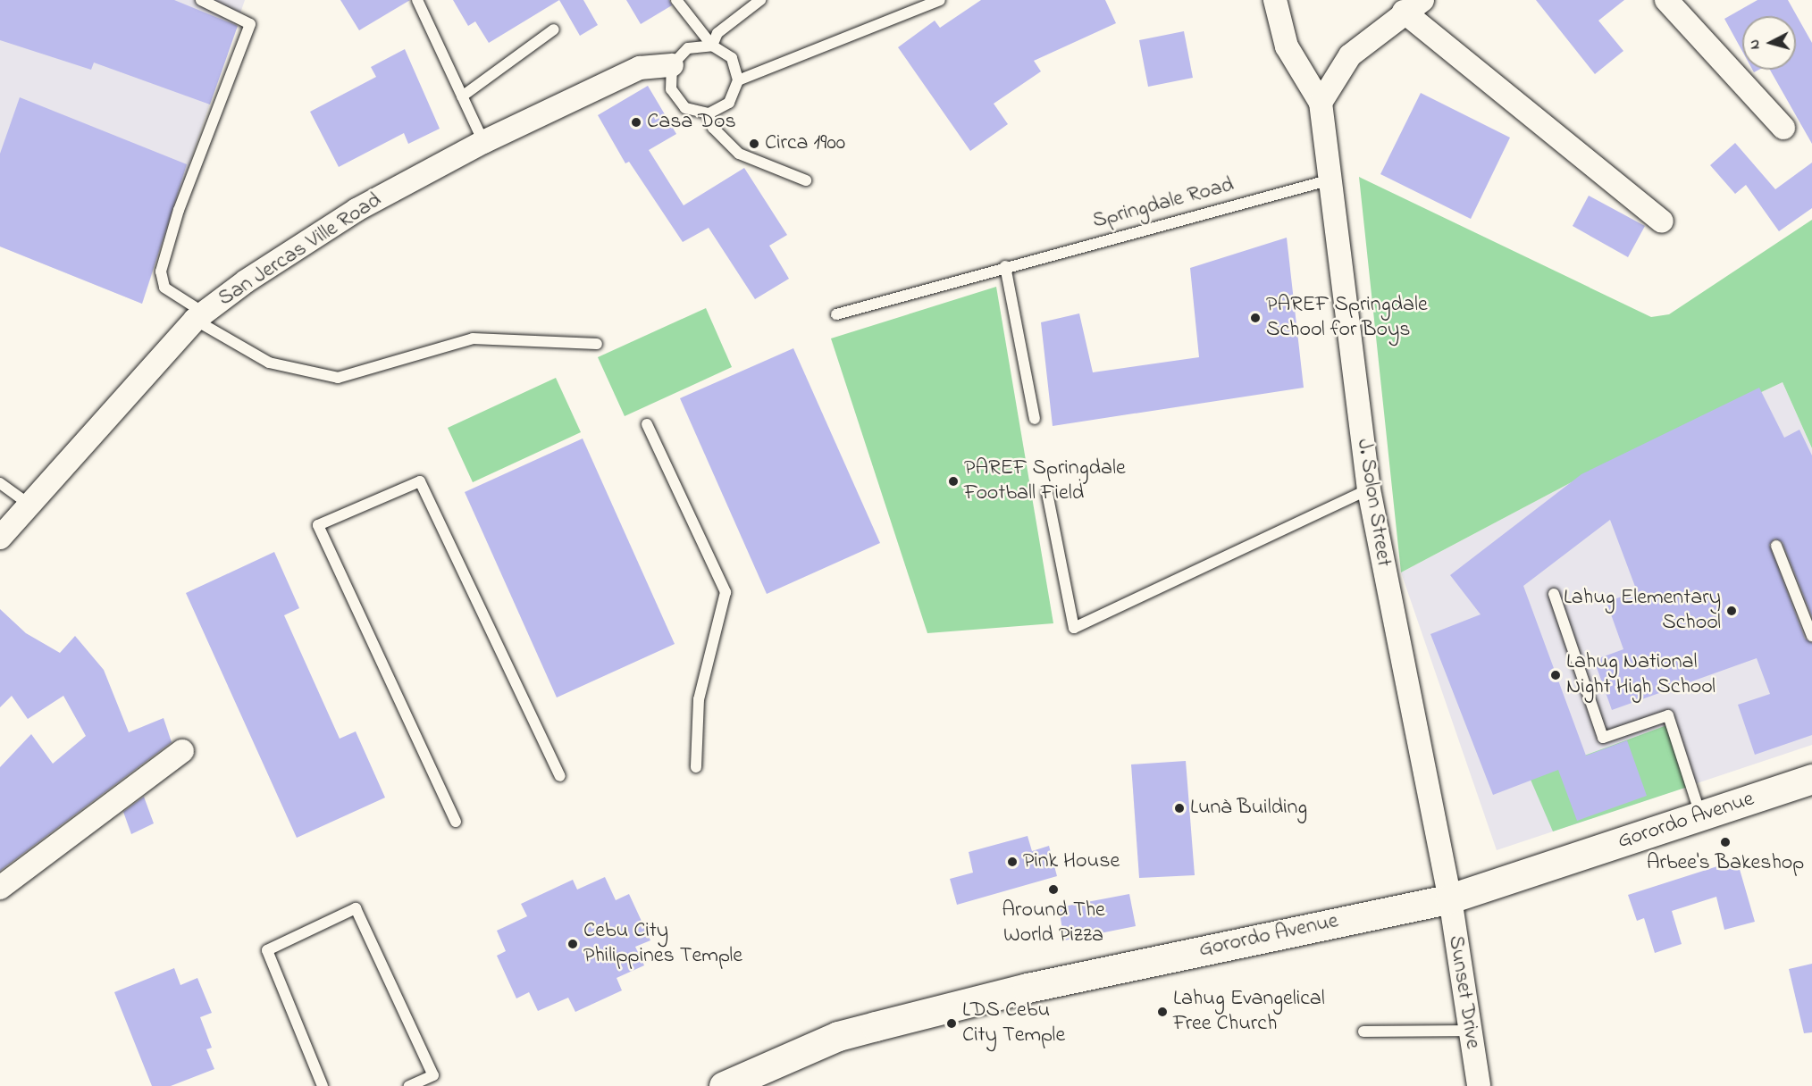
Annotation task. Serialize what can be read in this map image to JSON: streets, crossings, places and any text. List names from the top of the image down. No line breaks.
{"streets":{"main road":["Gorordo Avenue"],"street":["San Jercas Ville Road","J. Solon Street","Sunset Drive"],"lane":["Springdale Road"]},"crossings":[["Springdale Road","J. Solon Street"],["J. Solon Street","Gorordo Avenue"],["J. Solon Street","Sunset Drive"],["Gorordo Avenue","Sunset Drive"]],"places":["Casa Dos","Circa 1900","PAREF Springdale School for Boys","PAREF Springdale Football Field","Lahug Elementary School","Lahug National Night High School","Lunà Building","Arbee's Bakeshop","Pink House","Around The World Pizza","Cebu City Philippines Temple","Lahug Evangelical Free Church","LDS Cebu City Temple"],"north":"left"}
